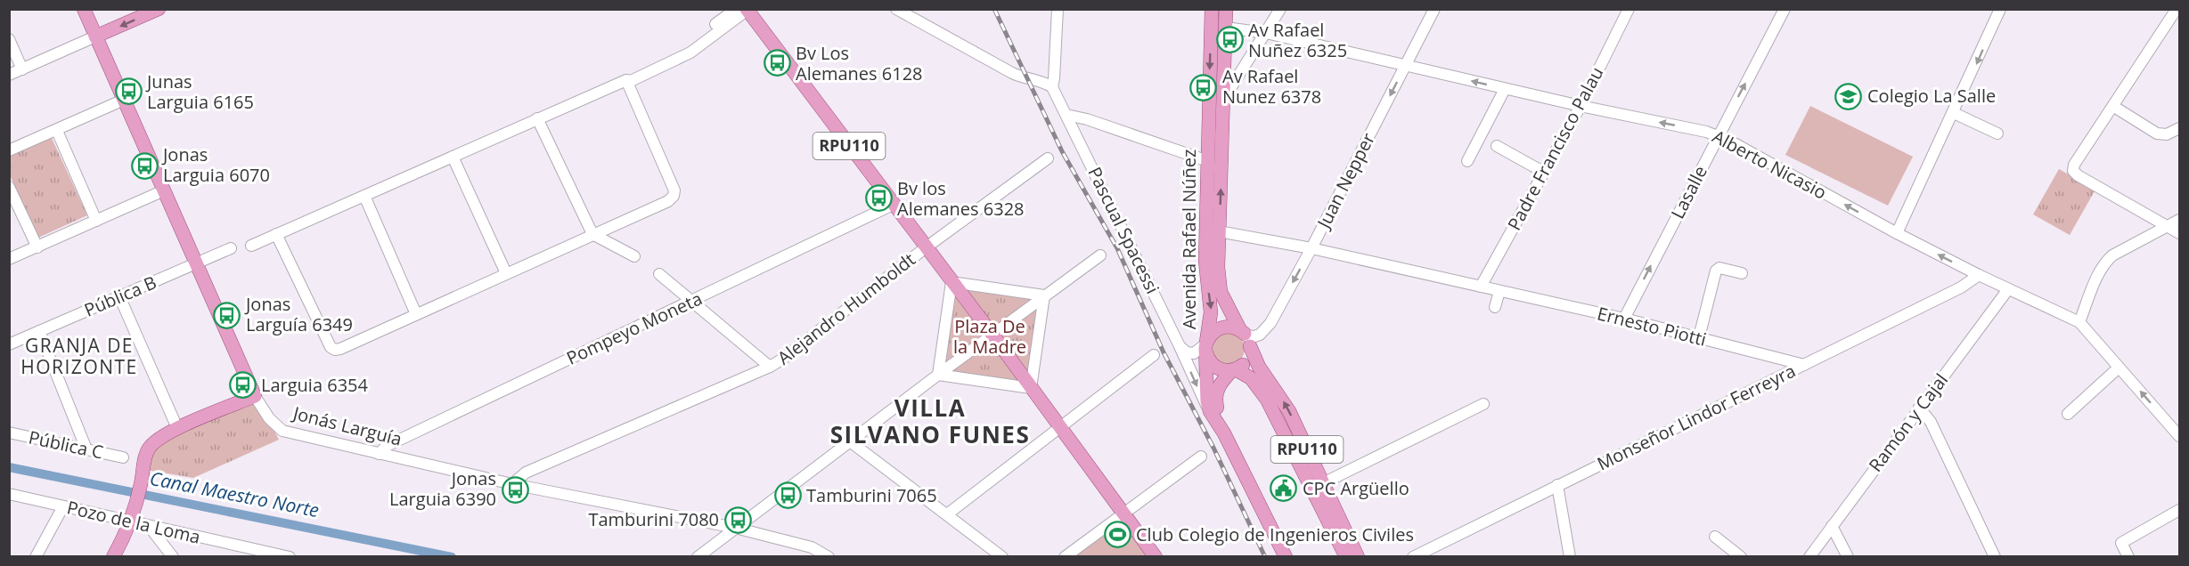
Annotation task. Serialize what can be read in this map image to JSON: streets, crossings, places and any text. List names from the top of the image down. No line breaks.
{"streets":{"main road":["RPU110","Avenida Rafael Núñez","Jonás Larguía"],"street":["Padre Francisco Palau","Alberto Nicasio","Juan Nepper","Lasalle","Pascual Spacessi","Pública B","Alejandro Humboldt","Ernesto Piotti","Pompeyo Moneta","Monseñor Lindor Ferreyra","Ramón y Cajal","Pública C","Pozo de la Loma"]},"crossings":[["RPU110","Juan Nepper"],["RPU110","Avenida Rafael Núñez"],["RPU110","Alejandro Humboldt"],["RPU110","Pompeyo Moneta"],["Padre Francisco Palau","Alberto Nicasio"],["Padre Francisco Palau","Ernesto Piotti"],["Alberto Nicasio","Juan Nepper"],["Alberto Nicasio","Lasalle"],["Alberto Nicasio","Avenida Rafael Núñez"],["Alberto Nicasio","Monseñor Lindor Ferreyra"],["Alberto Nicasio","Ramón y Cajal"],["Juan Nepper","Avenida Rafael Núñez"],["Lasalle","Ernesto Piotti"],["Pascual Spacessi","Avenida Rafael Núñez"],["Pública B","Jonás Larguía"],["Alejandro Humboldt","Jonás Larguía"],["Ernesto Piotti","Monseñor Lindor Ferreyra"],["Pompeyo Moneta","Jonás Larguía"]],"one_way":["Alberto Nicasio","Juan Nepper","Lasalle"],"districts":["GRANJA DE HORIZONTE","VILLA SILVANO FUNES"],"water":["Canal Maestro Norte"],"parks":["Plaza De la Madre"],"places":{"bus stop":["Av Rafael Nuñez 6325","Bv Los Alemanes 6128","Av Rafael Nunez 6378","Junas Larguia 6165","Jonas Larguia 6070","Bv los Alemanes 6328","Jonas Larguía 6349","Larguia 6354","Jonas Larguia 6390","Tamburini 7065","Tamburini 7080"],"school or university":["Colegio La Salle"],"public building":["CPC Argüello"],"sports":["Club Colegio de Ingenieros Civiles"]}}
